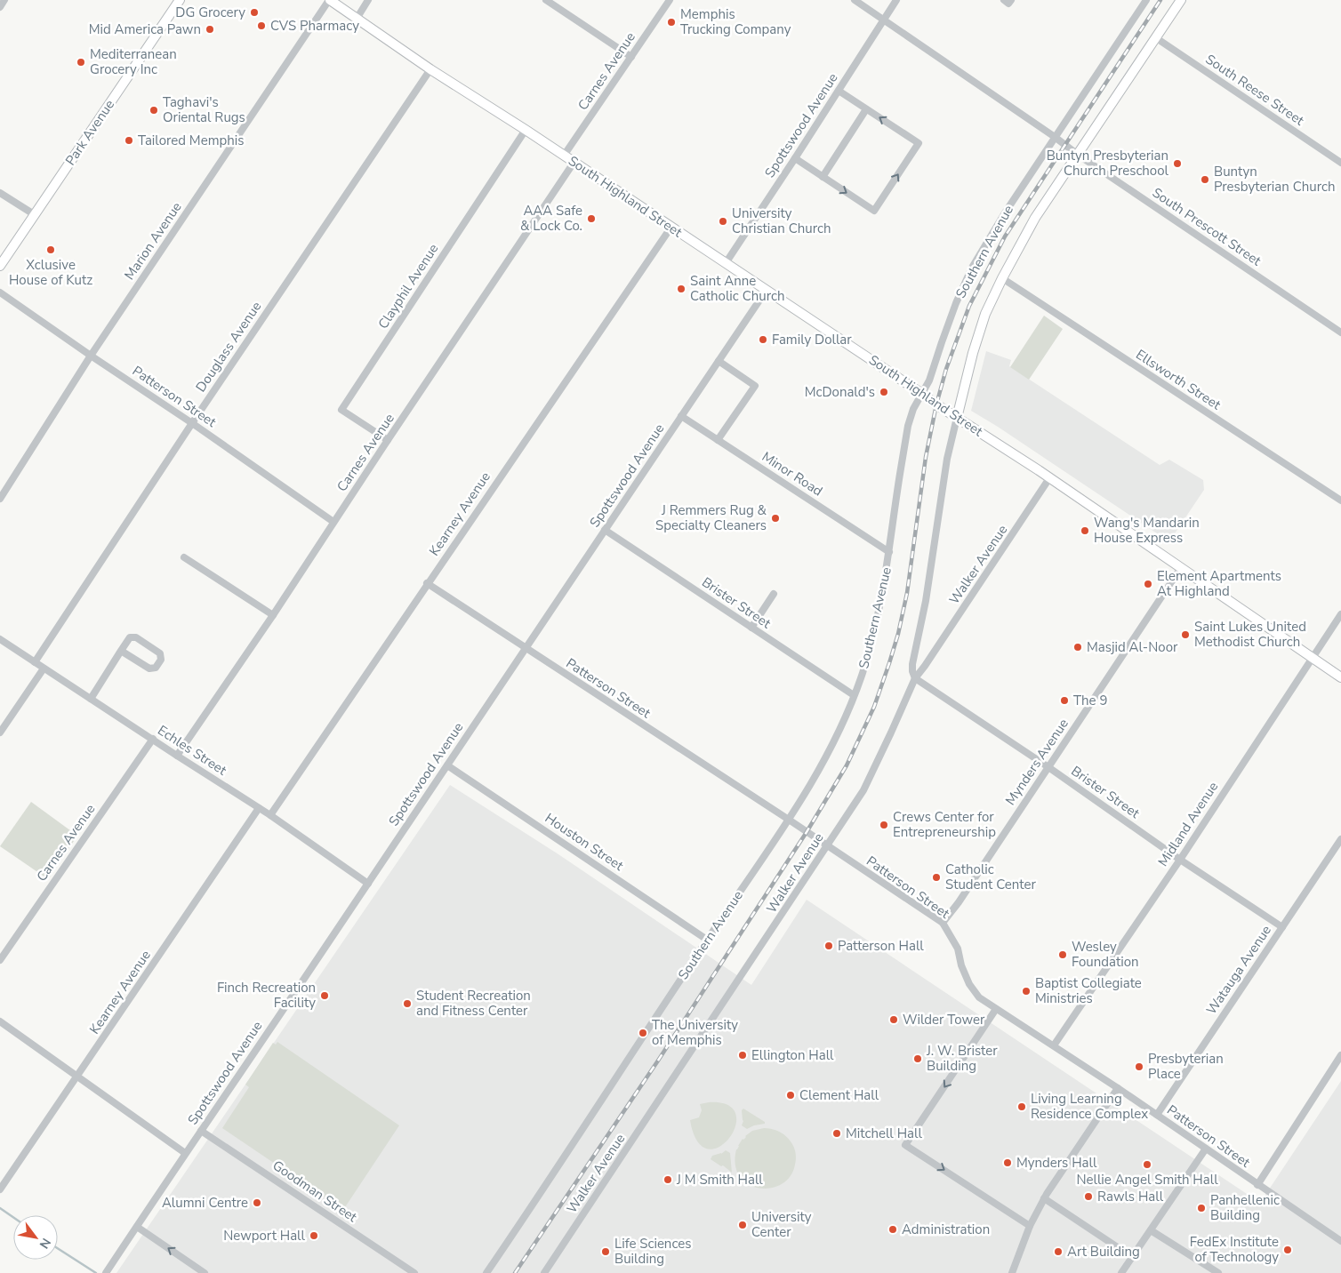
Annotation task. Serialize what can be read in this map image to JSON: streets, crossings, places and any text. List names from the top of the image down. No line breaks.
{"streets":{"main road":["Park Avenue","South Highland Street","Southern Avenue"],"street":["Carnes Avenue","South Reese Street","Spottswood Avenue","South Prescott Street","Marion Avenue","Clayphil Avenue","Douglass Avenue","Ellsworth Street","Patterson Street","Minor Road","Kearney Avenue","Walker Avenue","Brister Street","Echles Street","Mynders Avenue","Midland Avenue","Houston Street","Watauga Avenue","Goodman Street"]},"crossings":[["Carnes Avenue","South Highland Street"],["Carnes Avenue","Clayphil Avenue"],["Carnes Avenue","Patterson Street"],["Carnes Avenue","Echles Street"],["South Reese Street","Southern Avenue"],["Spottswood Avenue","South Highland Street"],["Spottswood Avenue","South Prescott Street"],["Spottswood Avenue","Patterson Street"],["Spottswood Avenue","Minor Road"],["Spottswood Avenue","Brister Street"],["Spottswood Avenue","Echles Street"],["Spottswood Avenue","Houston Street"],["Spottswood Avenue","Goodman Street"],["South Highland Street","Marion Avenue"],["South Highland Street","Southern Avenue"],["South Highland Street","Clayphil Avenue"],["South Highland Street","Douglass Avenue"],["South Highland Street","Kearney Avenue"],["South Highland Street","Walker Avenue"],["South Highland Street","Mynders Avenue"],["South Highland Street","Midland Avenue"],["South Prescott Street","Southern Avenue"],["Marion Avenue","Patterson Street"],["Southern Avenue","Ellsworth Street"],["Southern Avenue","Patterson Street"],["Southern Avenue","Minor Road"],["Southern Avenue","Walker Avenue"],["Southern Avenue","Brister Street"],["Southern Avenue","Houston Street"],["Douglass Avenue","Patterson Street"],["Douglass Avenue","Echles Street"],["Patterson Street","Kearney Avenue"],["Patterson Street","Walker Avenue"],["Patterson Street","Mynders Avenue"],["Patterson Street","Midland Avenue"],["Patterson Street","Watauga Avenue"],["Kearney Avenue","Echles Street"],["Walker Avenue","Brister Street"],["Brister Street","Mynders Avenue"],["Brister Street","Midland Avenue"],["Brister Street","Watauga Avenue"]],"places":["DG Grocery","Memphis Trucking Company","CVS Pharmacy","Mid America Pawn","Mediterranean Grocery Inc","Taghavi's Oriental Rugs","Tailored Memphis","Buntyn Presbyterian Church Preschool","Buntyn Presbyterian Church","AAA Safe & Lock Co.","University Christian Church","Xclusive House of Kutz","Saint Anne Catholic Church","Family Dollar","McDonald's","J Remmers Rug & Specialty Cleaners","Wang's Mandarin House Express","Element Apartments At Highland","Saint Lukes United Methodist Church","Masjid Al-Noor","The 9","Crews Center for Entrepreneurship","Catholic Student Center","Patterson Hall","Wesley Foundation","Baptist Collegiate Ministries","Finch Recreation Facility","Student Recreation and Fitness Center","Wilder Tower","The University of Memphis","Ellington Hall","J. W. Brister Building","Presbyterian Place","Clement Hall","Living Learning Residence Complex","Mitchell Hall","Mynders Hall","Nellie Angel Smith Hall","J M Smith Hall","Rawls Hall","Alumni Centre","Panhellenic Building","University Center","Administration","Newport Hall","FedEx Institute of Technology","Life Sciences Building","Art Building"],"north":"bottom right"}
